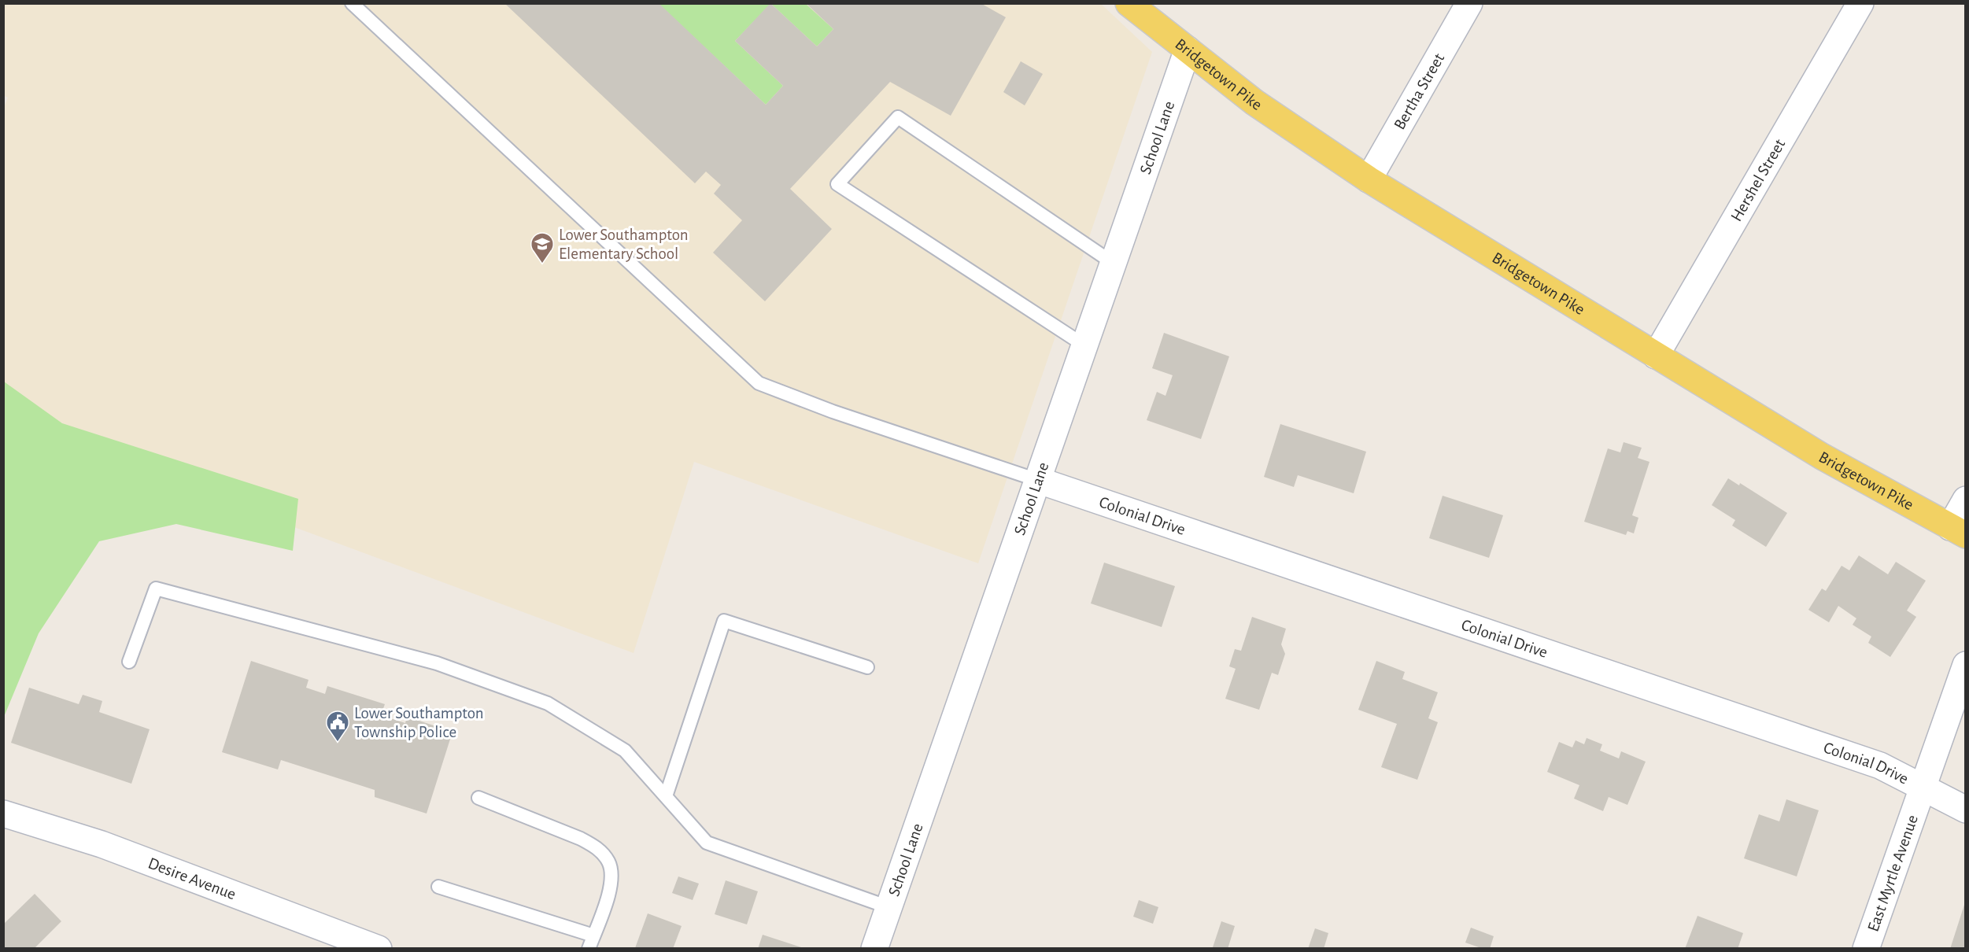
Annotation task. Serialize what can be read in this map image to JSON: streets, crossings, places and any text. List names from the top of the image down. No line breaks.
{"streets":{"main road":["Bridgetown Pike"],"street":["Bertha Street","School Lane","Hershel Street","Colonial Drive","East Myrtle Avenue","Desire Avenue"]},"crossings":[["Bridgetown Pike","Bertha Street"],["Bridgetown Pike","School Lane"],["Bridgetown Pike","Hershel Street"],["School Lane","Colonial Drive"],["Colonial Drive","East Myrtle Avenue"]],"places":{"school or university":["Lower Southampton Elementary School"],"public building":["Lower Southampton Township Police"]}}
